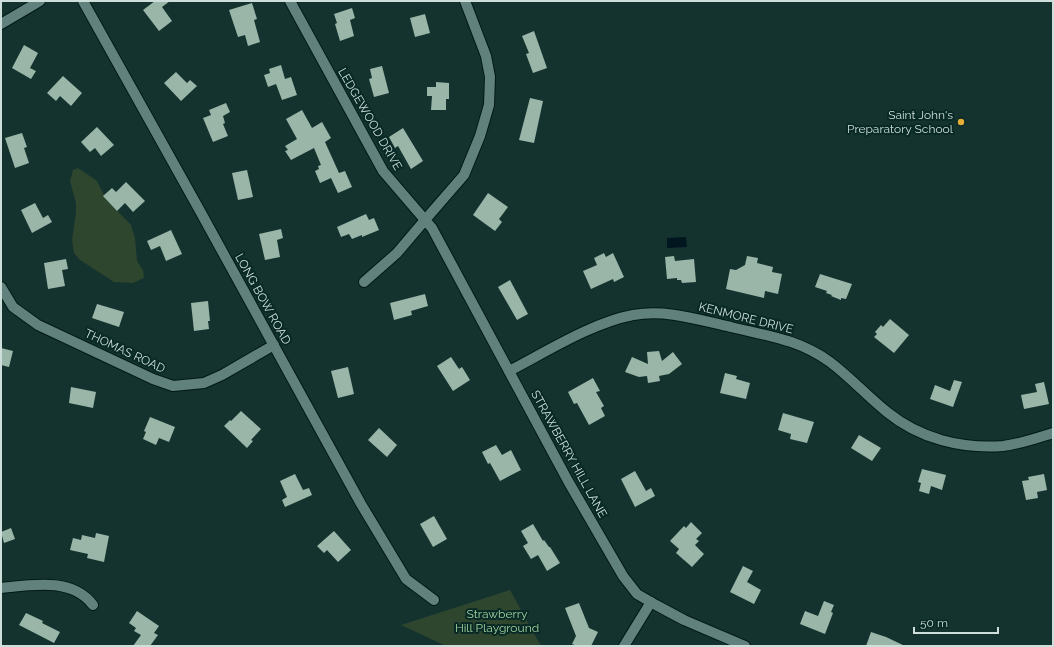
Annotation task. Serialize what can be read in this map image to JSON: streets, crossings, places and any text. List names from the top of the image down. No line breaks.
{"streets":{"street":["LEDGEWOOD DRIVE","LONG BOW ROAD","KENMORE DRIVE","THOMAS ROAD","STRAWBERRY HILL LANE"]},"crossings":[["LEDGEWOOD DRIVE","STRAWBERRY HILL LANE"],["LONG BOW ROAD","THOMAS ROAD"],["KENMORE DRIVE","STRAWBERRY HILL LANE"]],"parks":["Strawberry Hill Playground"],"places":["Saint John's Preparatory School"],"scale_bar":"50 m"}
